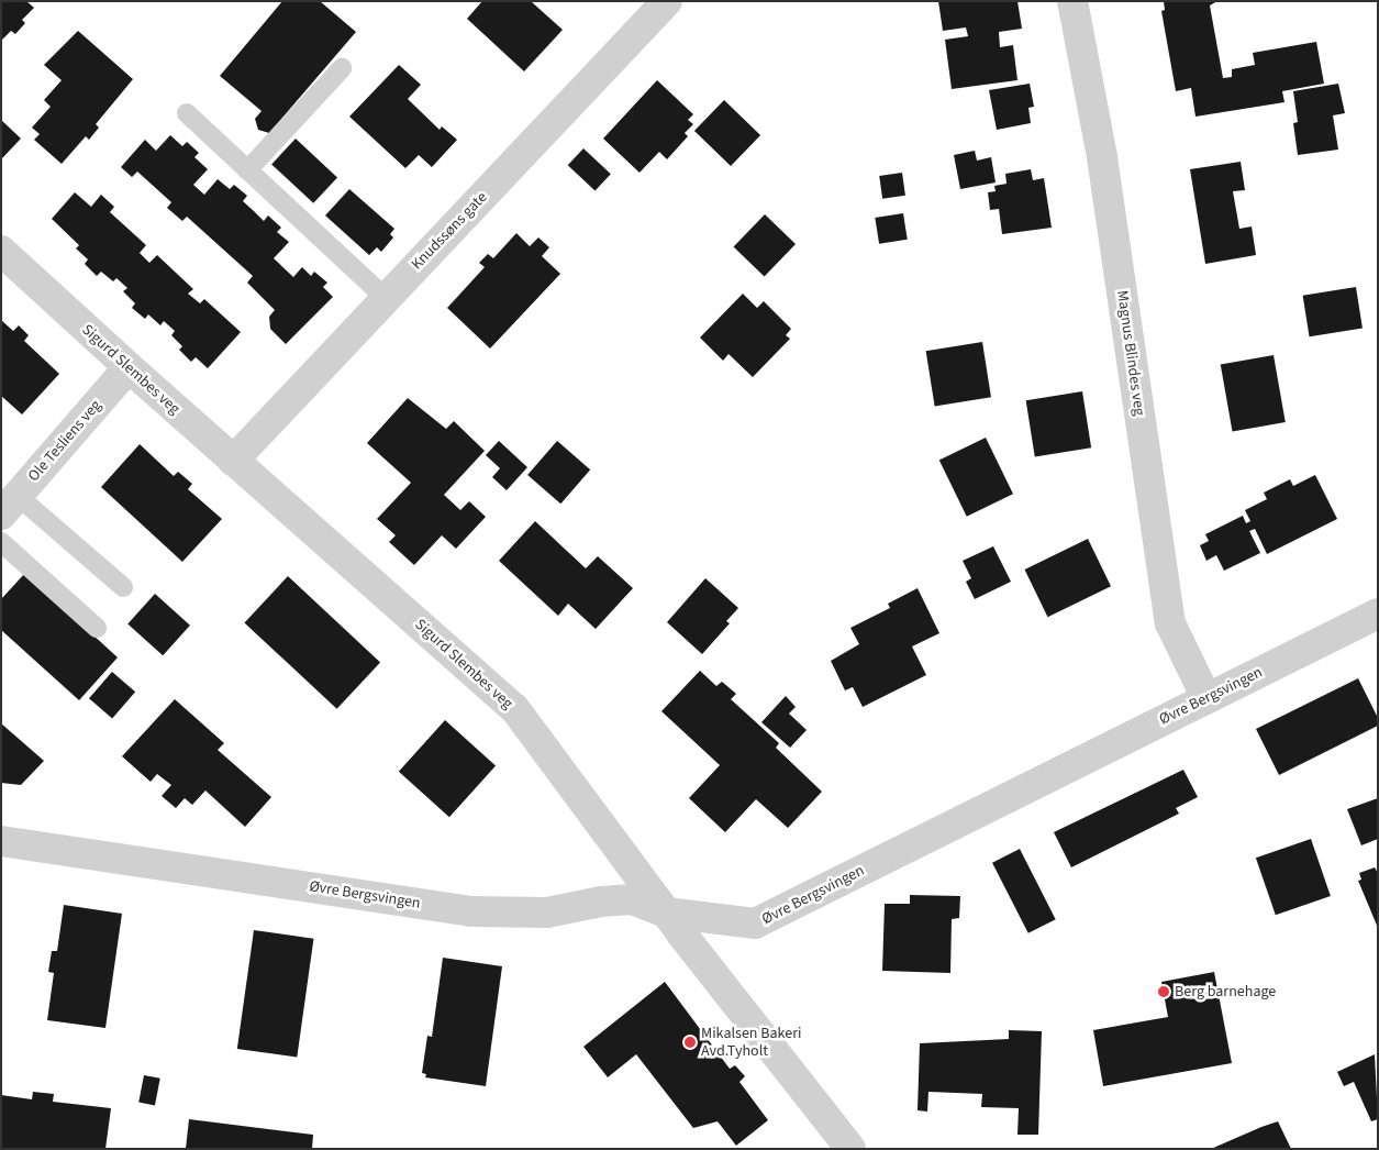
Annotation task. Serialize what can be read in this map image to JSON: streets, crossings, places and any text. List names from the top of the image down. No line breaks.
{"streets":{"street":["Knudssøns gate","Magnus Blindes veg","Sigurd Slembes veg","Ole Tesliens veg","Øvre Bergsvingen"]},"crossings":[["Knudssøns gate","Sigurd Slembes veg"],["Magnus Blindes veg","Øvre Bergsvingen"],["Sigurd Slembes veg","Ole Tesliens veg"],["Sigurd Slembes veg","Øvre Bergsvingen"]],"places":["Berg barnehage","Mikalsen Bakeri Avd.Tyholt"]}
